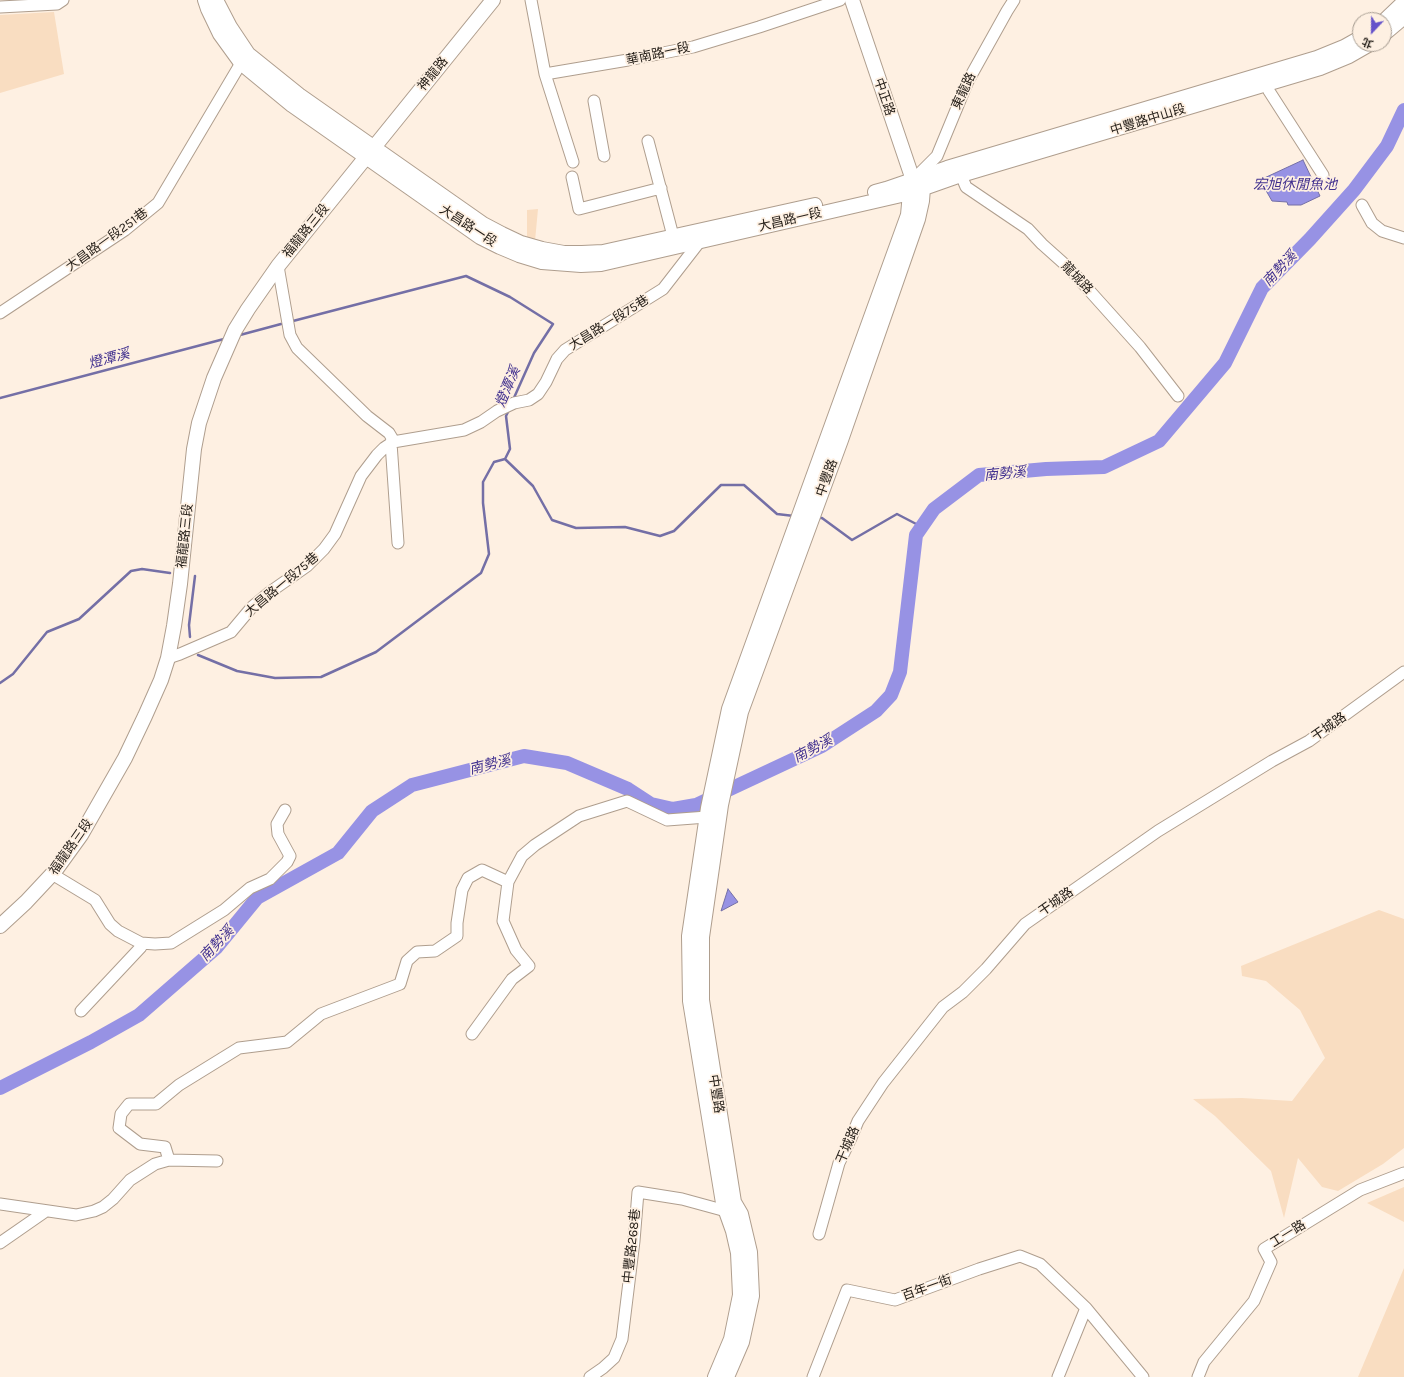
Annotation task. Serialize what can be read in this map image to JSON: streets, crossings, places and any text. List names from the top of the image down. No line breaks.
{"streets":{"main road":["神龍路","中正路","中豐路中山段","大昌路一段","福龍路三段","中豐路"],"street":["華南路一段","東龍路","大昌路一段251巷","龍城路","大昌路一段75巷","干城路","工一路","中豐路268巷","百年一街"]},"crossings":[["神龍路","大昌路一段"],["神龍路","福龍路三段"],["東龍路","中正路"],["東龍路","中豐路中山段"],["東龍路","大昌路一段"],["東龍路","中豐路"],["中正路","中豐路中山段"],["中正路","大昌路一段"],["中正路","中豐路"],["中豐路中山段","大昌路一段"],["中豐路中山段","龍城路"],["中豐路中山段","中豐路"],["大昌路一段","福龍路三段"],["大昌路一段","大昌路一段251巷"],["大昌路一段","大昌路一段75巷"],["大昌路一段","中豐路"],["福龍路三段","大昌路一段75巷"],["中豐路","中豐路268巷"]],"water":["宏旭休閒魚池","南勢溪","燈潭溪"],"north":"bottom"}
